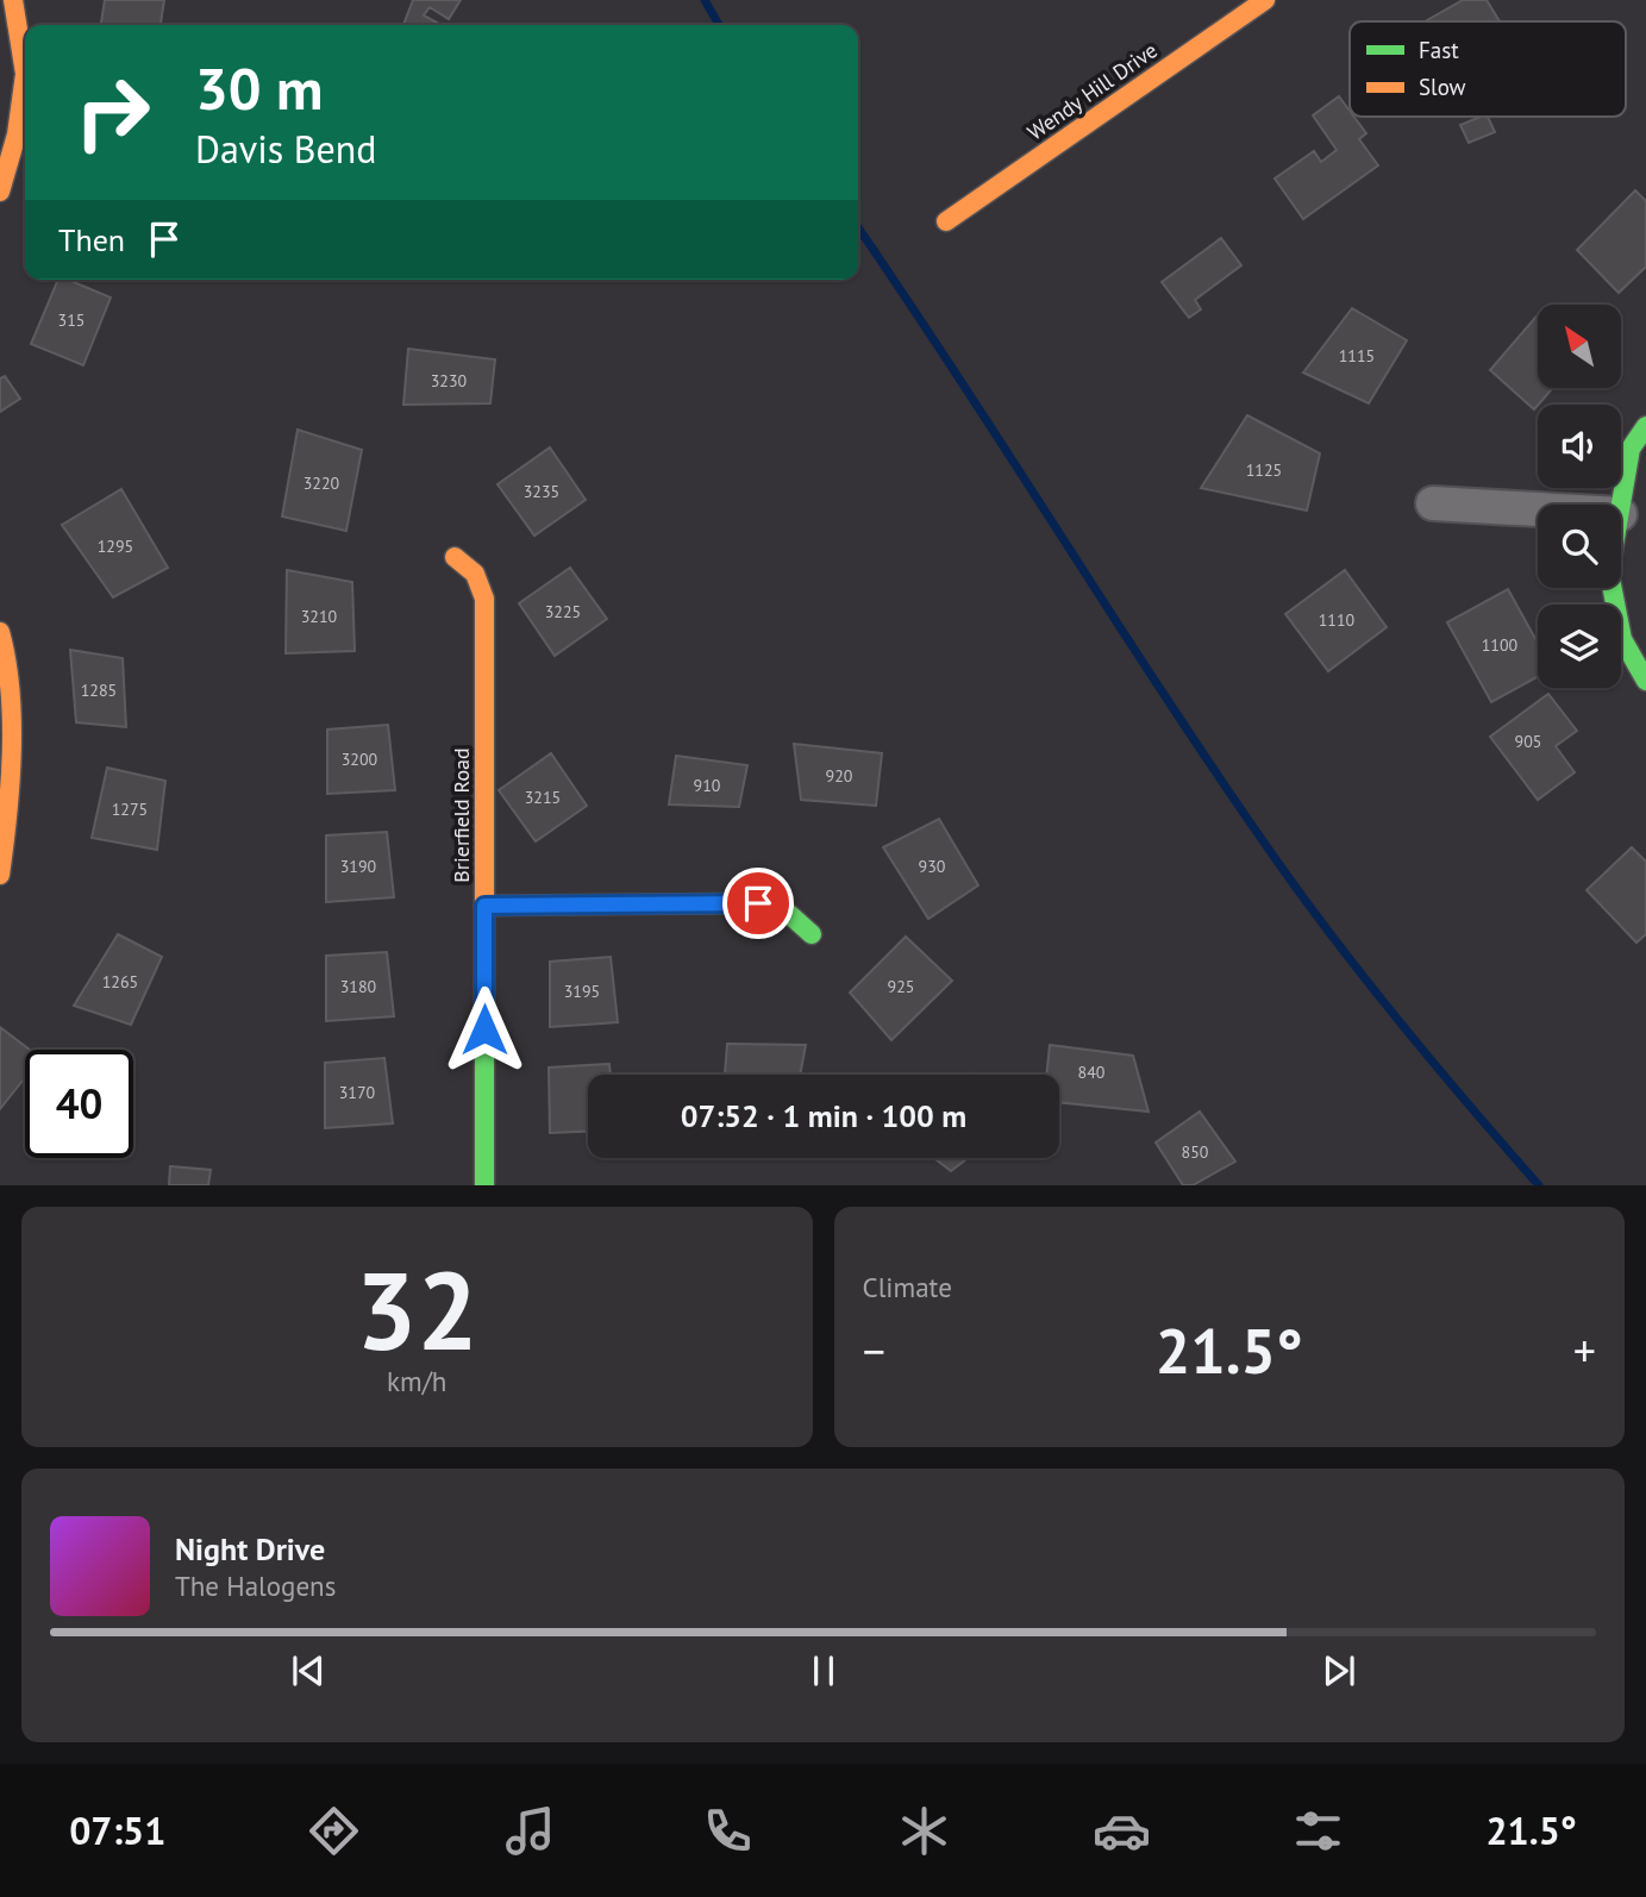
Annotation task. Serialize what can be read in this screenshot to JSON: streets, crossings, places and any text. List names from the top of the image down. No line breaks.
{"streets":{"street":["Wendy Hill Drive","Brierfield Road"]},"house_numbers":["315","1115","3230","1125","3220","3235","1295","3225","3210","1110","1100","1285","905","3200","920","910","3215","1275","3190","930","1265","3180","925","3195","840","3170","850"],"legend":["Fast","Slow"],"north":"top left","page":{"turn":["30 m","Davis Bend"],"then":"Then","limit":"40","trip":"07:52 · 1 min · 100 m","tile":[["32","km/h"],"Climate"],"heat":["−","21.5°","+"],"song":["Night Drive","The Halogens"],"tabs":["07:51","21.5°"]}}
